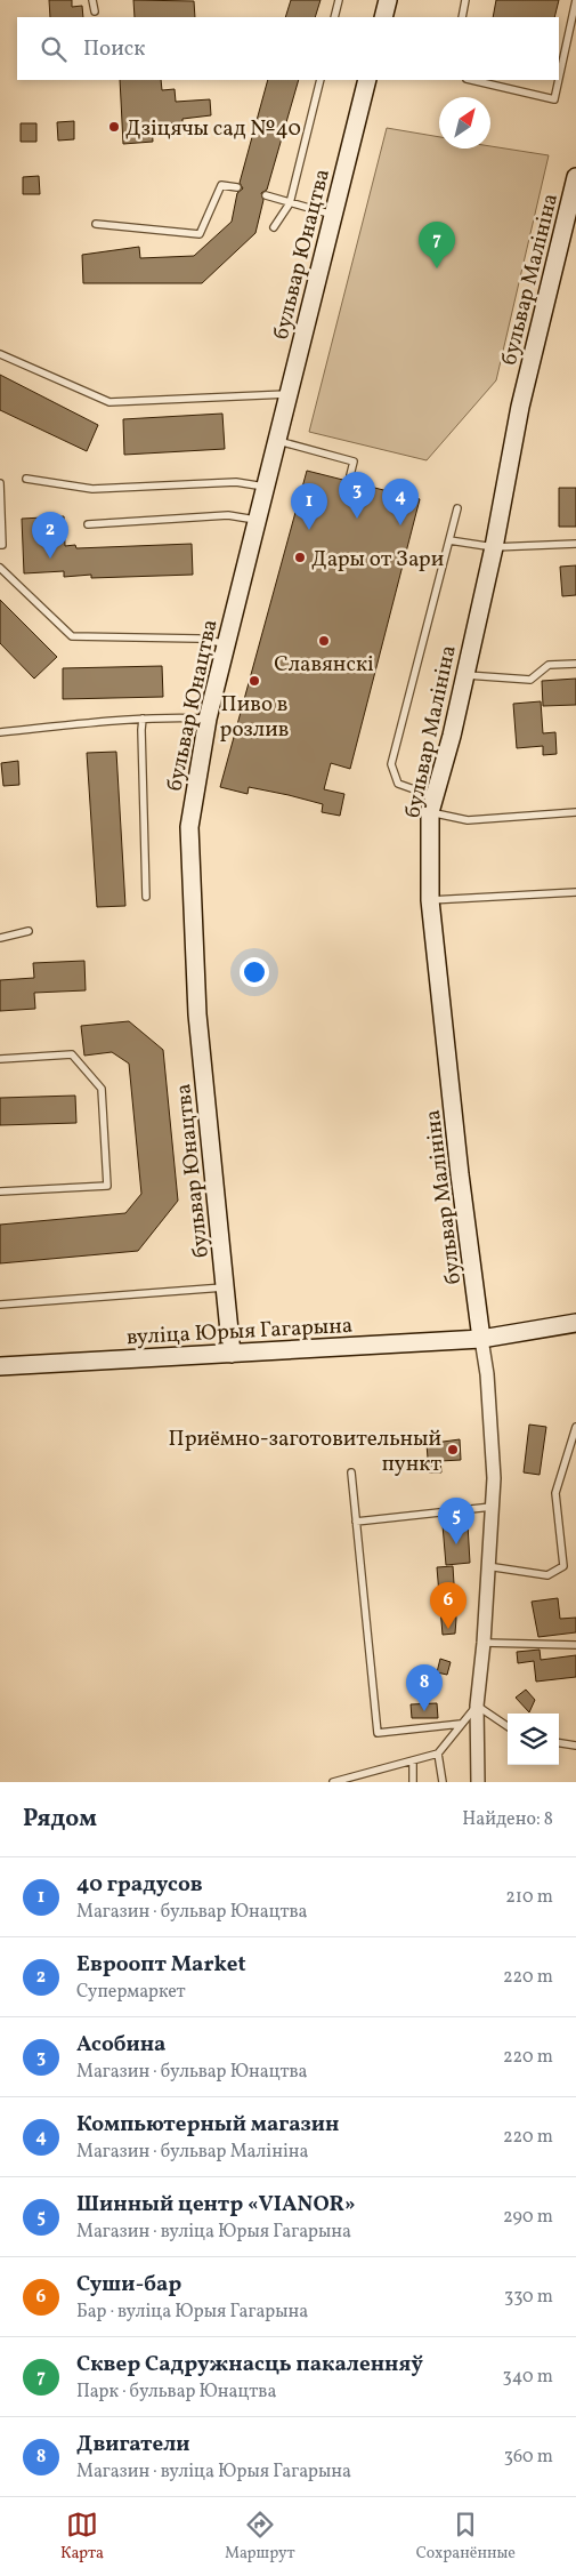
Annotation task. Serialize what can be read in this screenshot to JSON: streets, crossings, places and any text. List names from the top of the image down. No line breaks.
{"streets":{"main road":["бульвар Юнацтва","бульвар Малініна","вуліца Юрыя Гагарына"]},"crossings":[["бульвар Юнацтва","вуліца Юрыя Гагарына"],["бульвар Малініна","вуліца Юрыя Гагарына"]],"places":["Дзіцячы сад №40","Дары от Зари","Славянскі","Пиво в розлив","Приёмно-заготовительный пункт"],"north":"top right","page":{"search":"Поиск","pins":["7","3","4","1","2","5","6","8"],"heading":["Рядом","Найдено: 8"],"list":[{"mark":"1","name":"40 градусов","note":"Магазин · бульвар Юнацтва","value":"210 m"},{"mark":"2","name":"Евроопт Market","note":"Супермаркет","value":"220 m"},{"mark":"3","name":"Асобина","note":"Магазин · бульвар Юнацтва","value":"220 m"},{"mark":"4","name":"Компьютерный магазин","note":"Магазин · бульвар Малініна","value":"220 m"},{"mark":"5","name":"Шинный центр «VIANOR»","note":"Магазин · вуліца Юрыя Гагарына","value":"290 m"},{"mark":"6","name":"Суши-бар","note":"Бар · вуліца Юрыя Гагарына","value":"330 m"},{"mark":"7","name":"Сквер Садружнасць пакаленняў","note":"Парк · бульвар Юнацтва","value":"340 m"},{"mark":"8","name":"Двигатели","note":"Магазин · вуліца Юрыя Гагарына","value":"360 m"}],"nav":["Карта","Маршрут","Сохранённые"]}}
